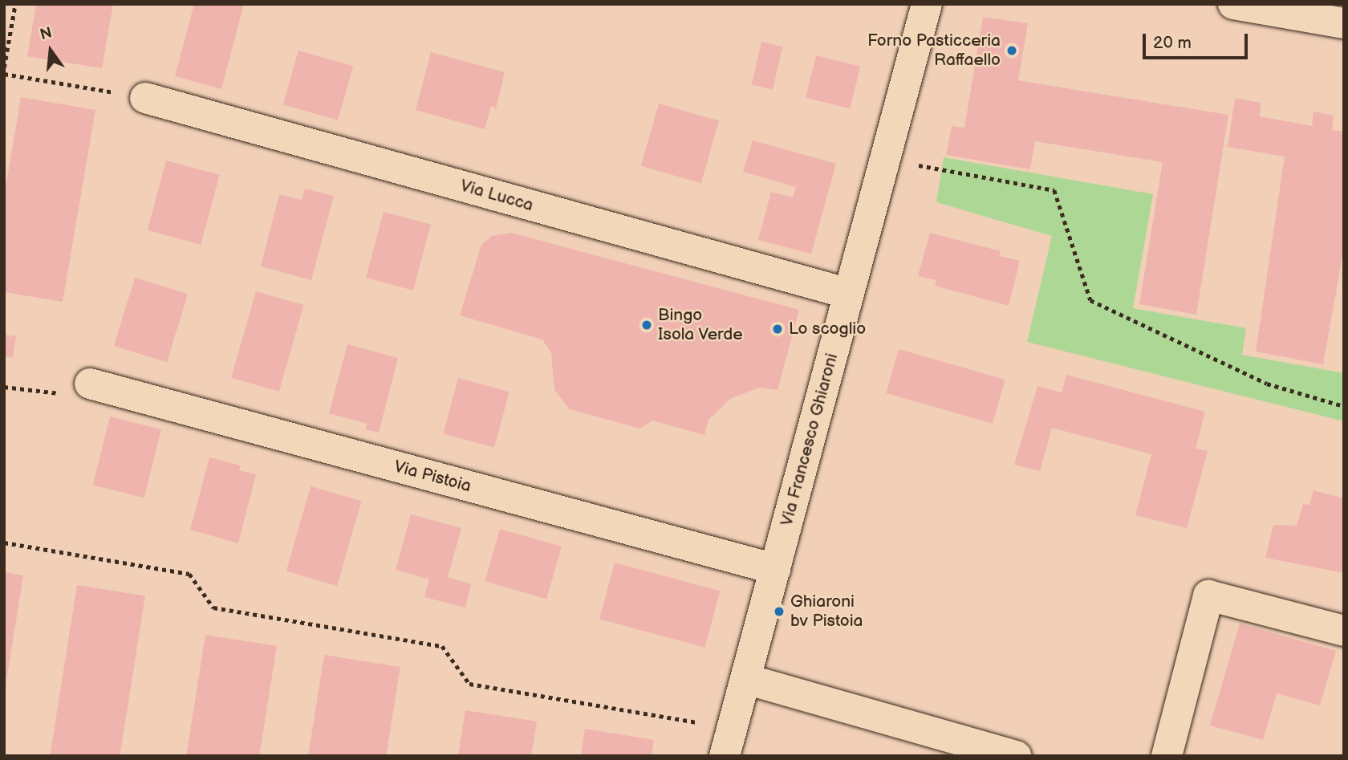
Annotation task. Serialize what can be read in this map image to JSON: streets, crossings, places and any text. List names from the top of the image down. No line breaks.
{"streets":{"street":["Via Lucca","Via Francesco Ghiaroni","Via Pistoia"]},"crossings":[["Via Lucca","Via Francesco Ghiaroni"],["Via Francesco Ghiaroni","Via Pistoia"]],"places":["Forno Pasticceria Raffaello","Bingo Isola Verde","Lo scoglio","Ghiaroni bv Pistoia"],"scale_bar":"20 m","north":"top"}
